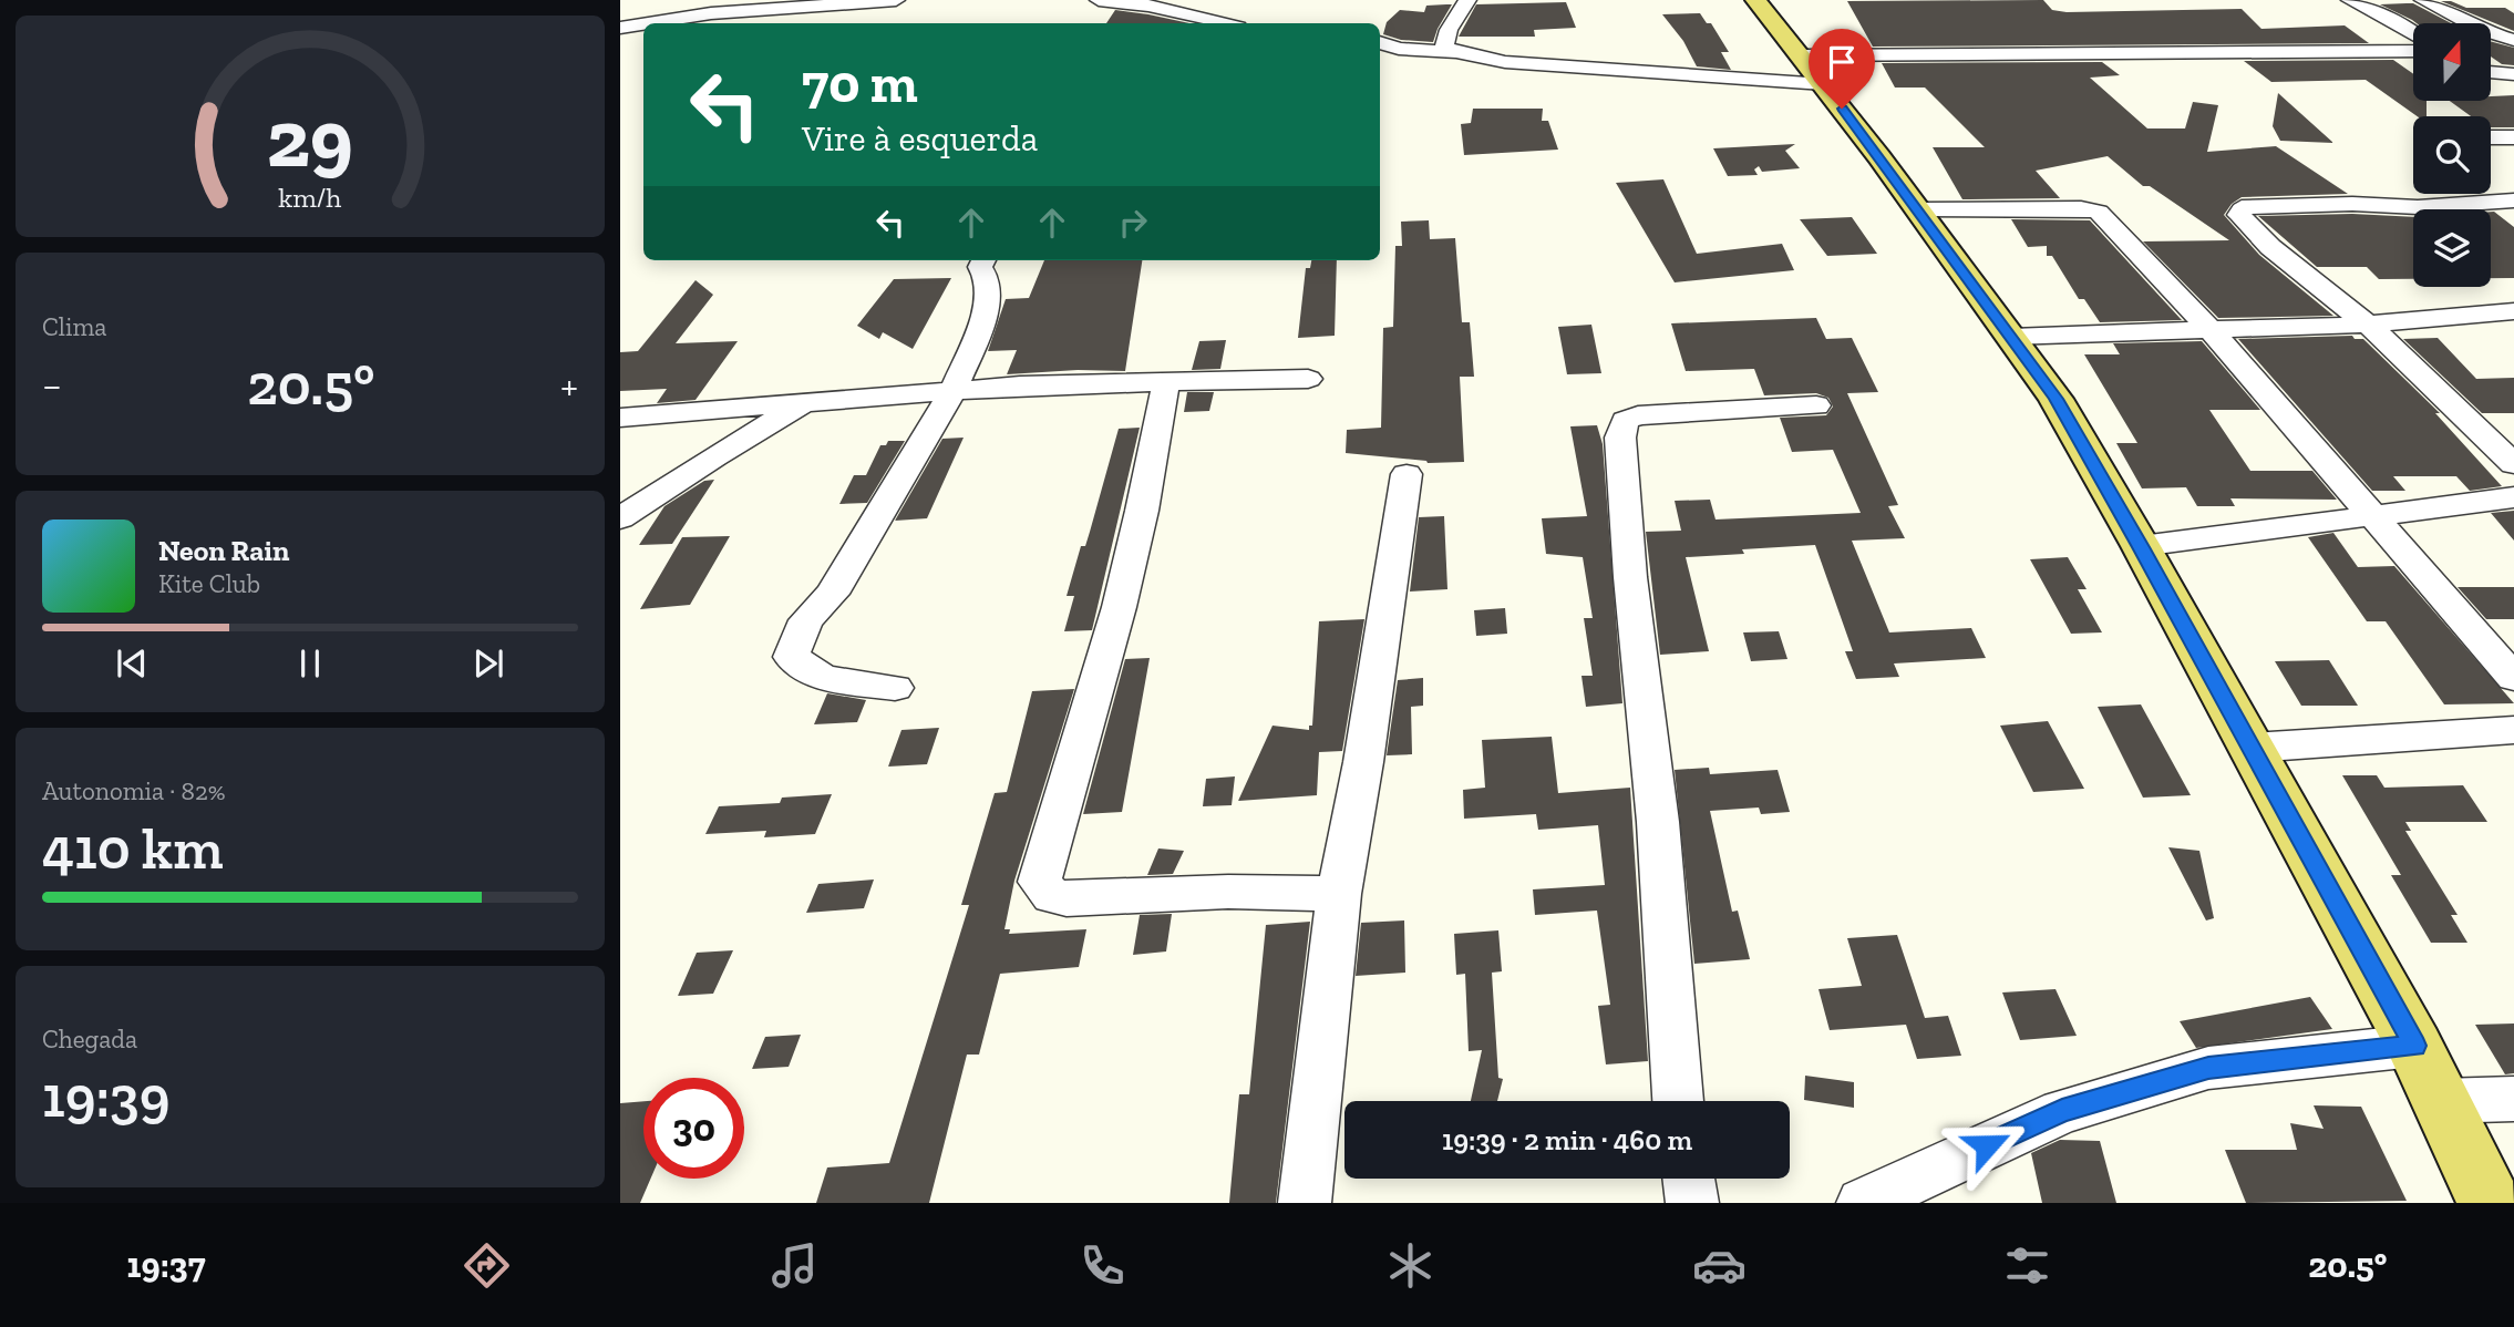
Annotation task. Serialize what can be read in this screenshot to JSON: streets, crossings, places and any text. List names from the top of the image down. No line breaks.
{"north":"top","page":{"turn":["70 m","Vire à esquerda"],"tile":["Clima",["Autonomia · 82%","410 km"],["Chegada","19:39"]],"heat":["−","20.5°","+"],"song":["Neon Rain","Kite Club"],"limit":"30","trip":"19:39 · 2 min · 460 m","tabs":["19:37","20.5°"],"gauge":["29","km/h"]}}
